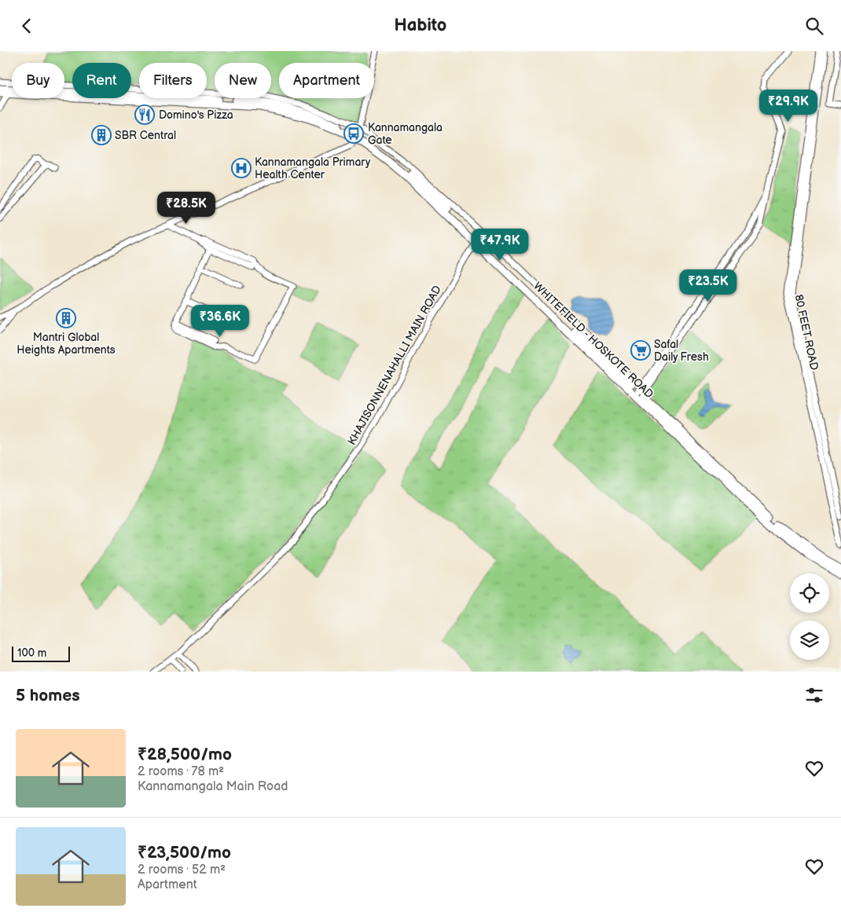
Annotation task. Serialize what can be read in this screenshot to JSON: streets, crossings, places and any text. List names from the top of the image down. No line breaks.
{"streets":{"main road":["WHITEFIELD - HOSKOTE ROAD"],"street":["80 FEET ROAD","KHAJISONNENAHALLI MAIN ROAD"]},"crossings":[["WHITEFIELD - HOSKOTE ROAD","KHAJISONNENAHALLI MAIN ROAD"]],"places":{"restaurant":["Domino's Pizza"],"bus stop":["Kannamangala Gate"],"building":["SBR Central","Mantri Global Heights Apartments"],"hospital":["Kannamangala Primary Health Center"],"supermarket":["Safal Daily Fresh"]},"scale_bar":"100 m","page":{"header":"Habito","chip":["Buy","Rent","Filters","New","Apartment"],"price":["₹29.9K","₹28.5K","₹47.9K","₹23.5K","₹36.6K"],"scale":"100 m","heading":"5 homes","list":[{"name":"₹28,500/mo","note":"2 rooms · 78 m² · Kannamangala Main Road"},{"name":"₹23,500/mo","note":"2 rooms · 52 m² · Apartment"}]}}
